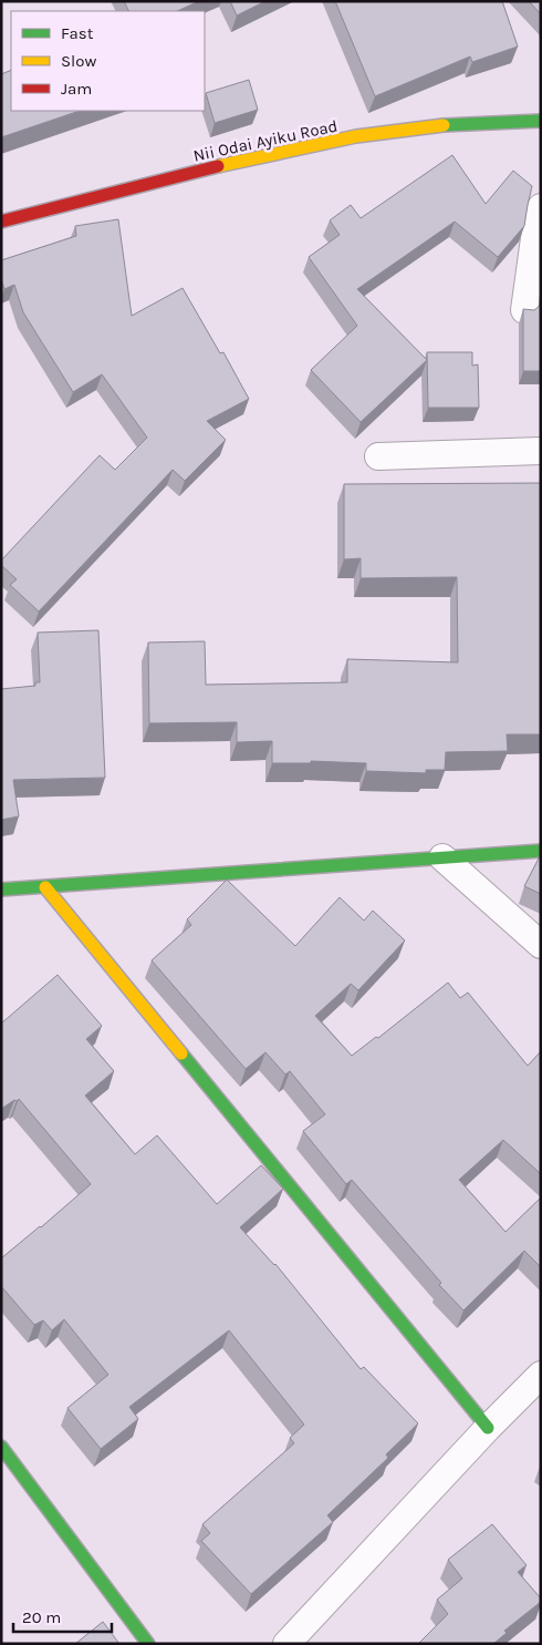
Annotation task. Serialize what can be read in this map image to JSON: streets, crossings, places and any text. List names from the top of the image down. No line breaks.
{"streets":{"street":["Nii Odai Ayiku Road"]},"legend":["Fast","Slow","Jam"],"scale_bar":"20 m"}
